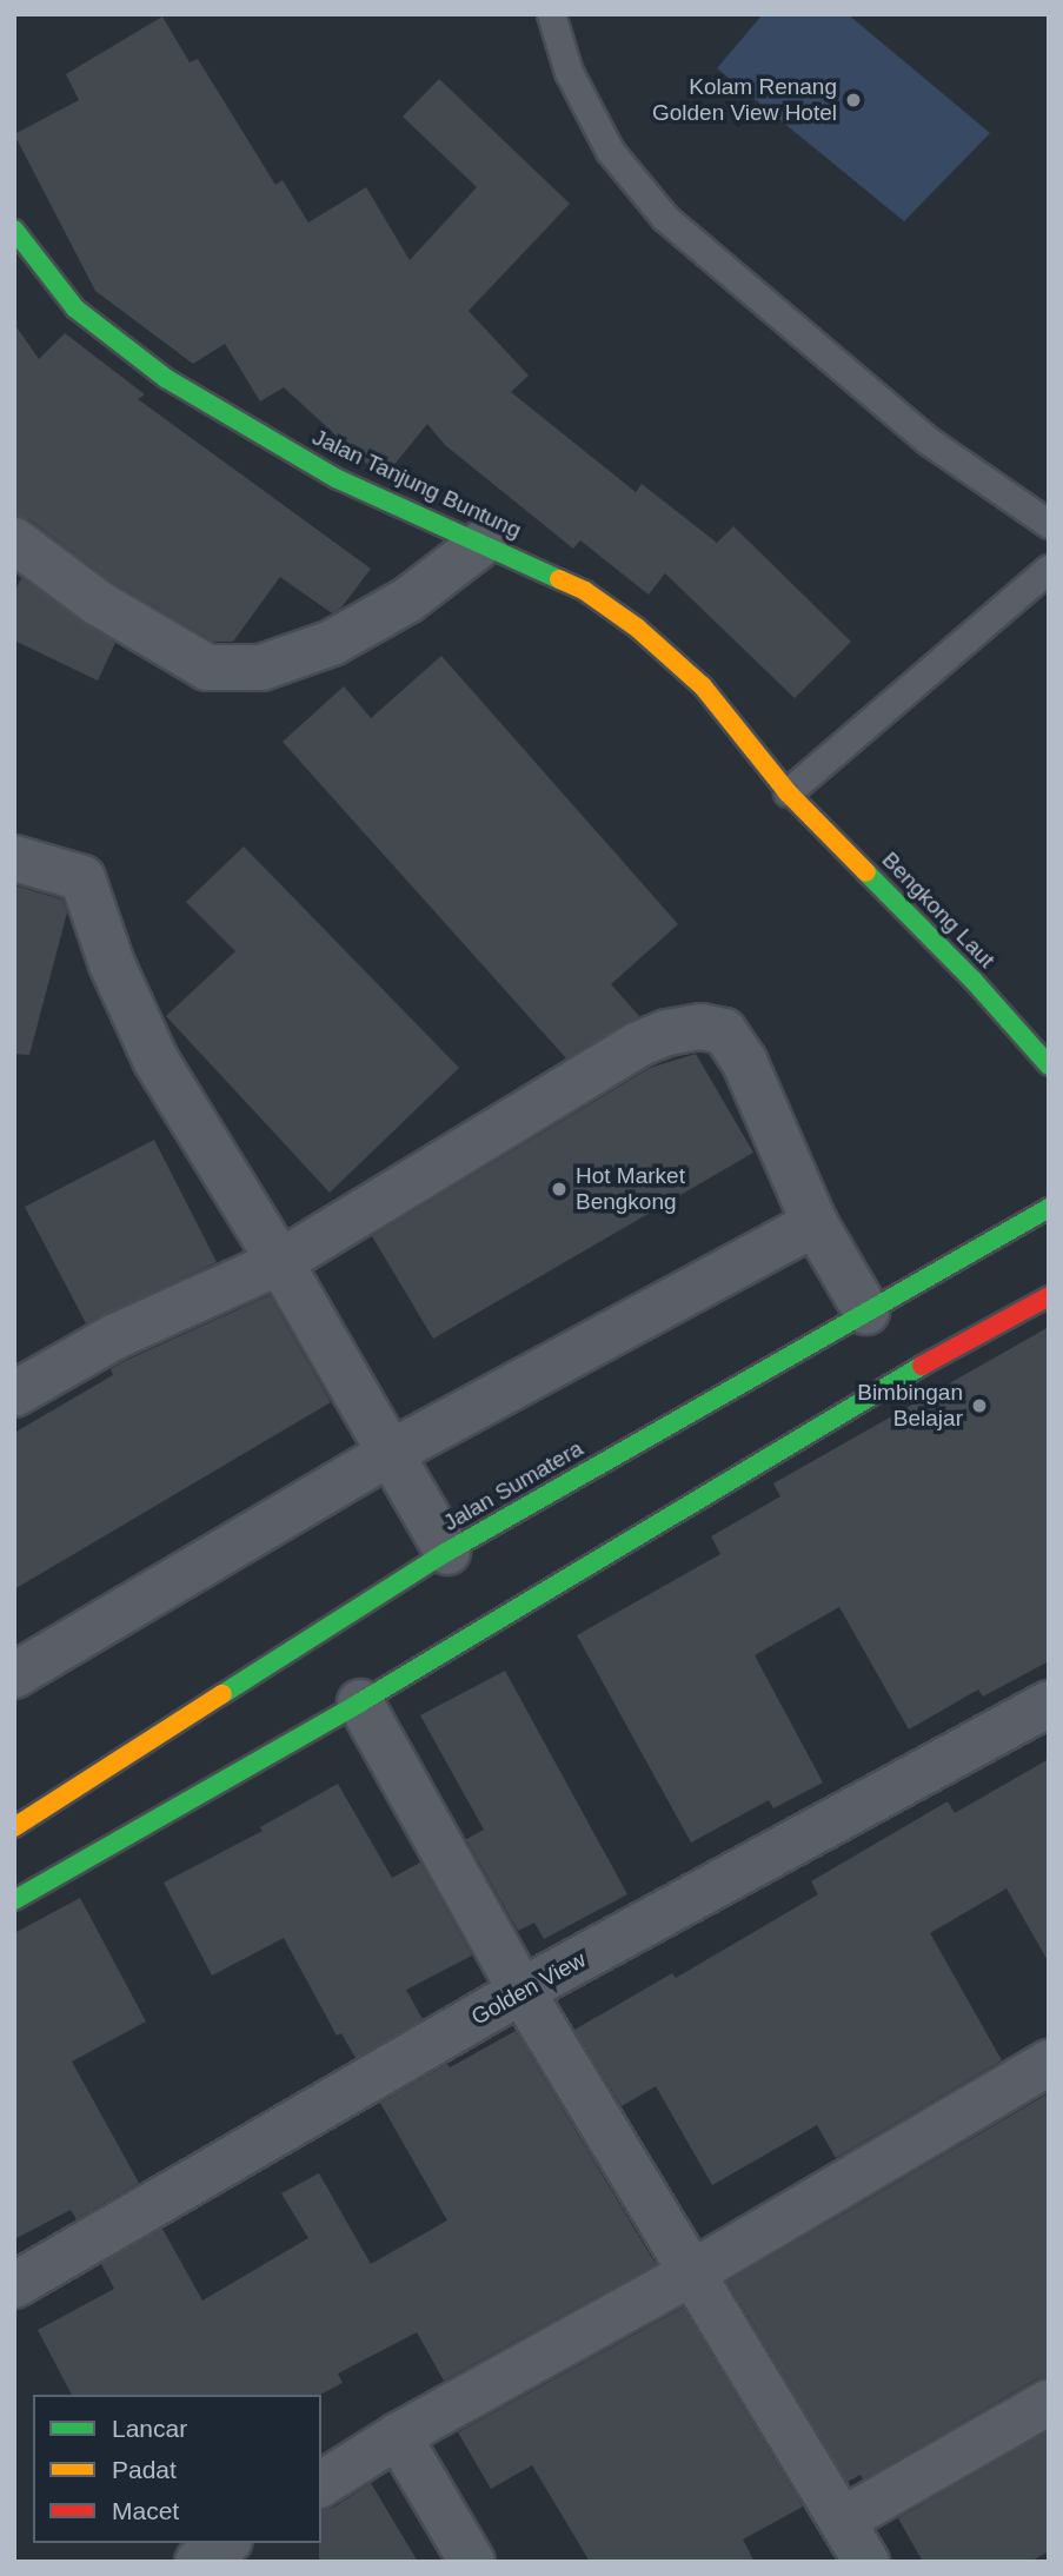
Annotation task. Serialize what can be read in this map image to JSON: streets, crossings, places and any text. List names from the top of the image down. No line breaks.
{"streets":{"main road":["Jalan Tanjung Buntung","Bengkong Laut","Jalan Sumatera"],"street":["Golden View"]},"crossings":[["Jalan Tanjung Buntung","Bengkong Laut"]],"places":["Kolam Renang Golden View Hotel","Hot Market Bengkong","Bimbingan Belajar"],"legend":["Lancar","Padat","Macet"]}
